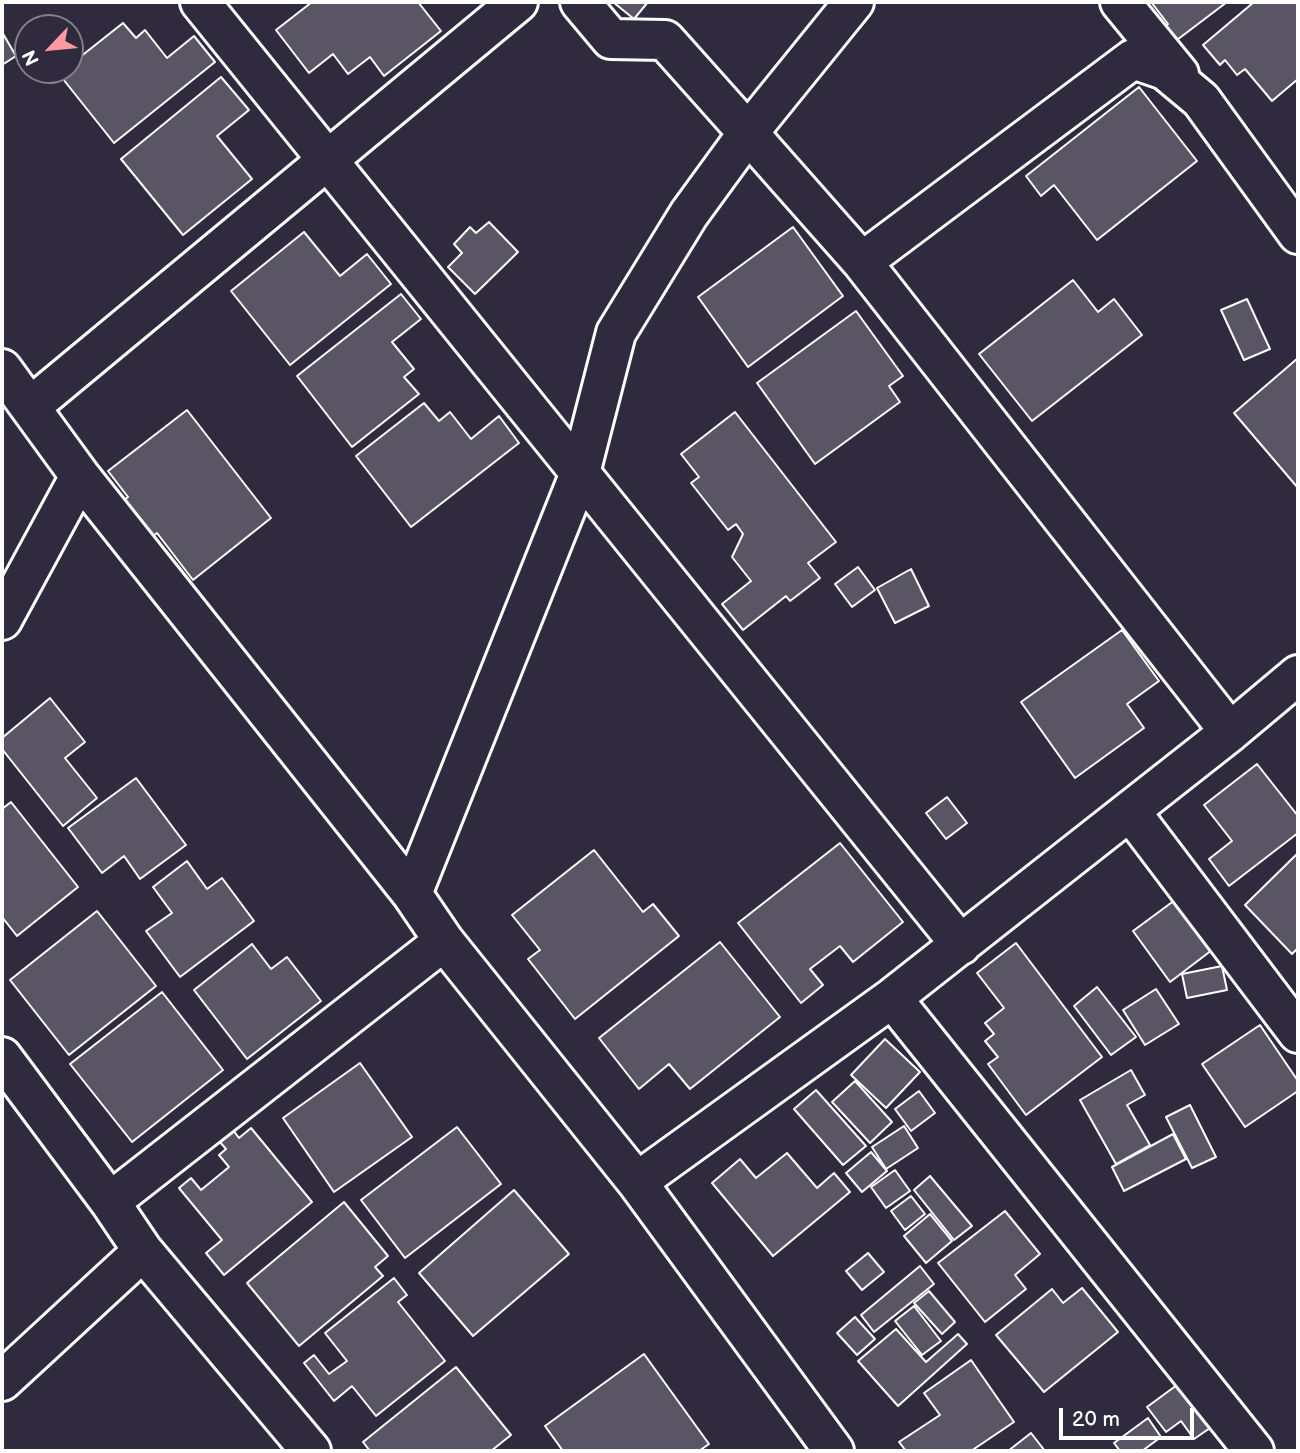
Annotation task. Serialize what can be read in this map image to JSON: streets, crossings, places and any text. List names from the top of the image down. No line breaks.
{"scale_bar":"20 m","north":"bottom left"}
